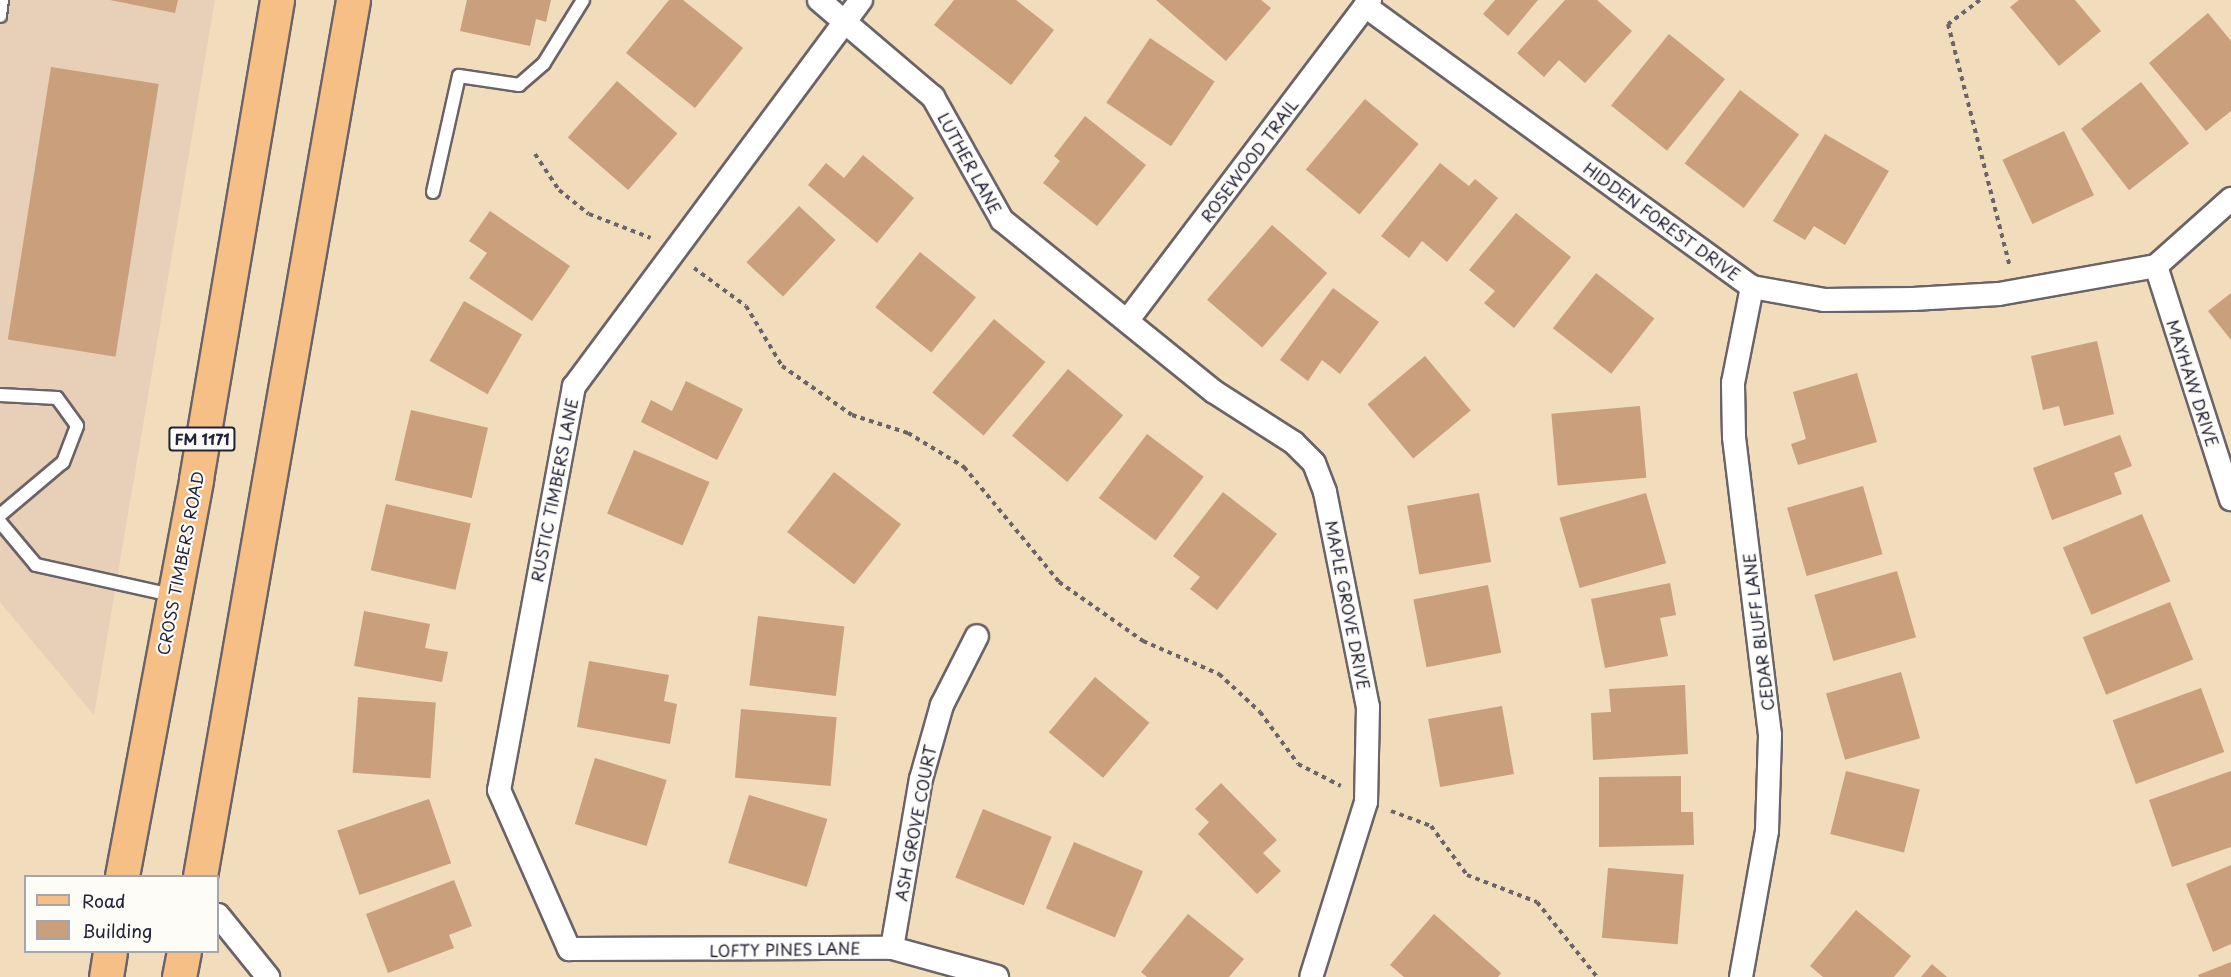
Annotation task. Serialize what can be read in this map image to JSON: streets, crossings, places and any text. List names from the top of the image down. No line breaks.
{"streets":{"main road":["FM 1171","CROSS TIMBERS ROAD"],"street":["ROSEWOOD TRAIL","LUTHER LANE","HIDDEN FOREST DRIVE","MAYHAW DRIVE","RUSTIC TIMBERS LANE","MAPLE GROVE DRIVE","CEDAR BLUFF LANE","ASH GROVE COURT","LOFTY PINES LANE"]},"crossings":[["ROSEWOOD TRAIL","LUTHER LANE"],["ROSEWOOD TRAIL","HIDDEN FOREST DRIVE"],["ROSEWOOD TRAIL","MAPLE GROVE DRIVE"],["LUTHER LANE","RUSTIC TIMBERS LANE"],["LUTHER LANE","MAPLE GROVE DRIVE"],["HIDDEN FOREST DRIVE","MAYHAW DRIVE"],["HIDDEN FOREST DRIVE","CEDAR BLUFF LANE"],["RUSTIC TIMBERS LANE","LOFTY PINES LANE"],["ASH GROVE COURT","LOFTY PINES LANE"]],"legend":["Road","Building"]}
